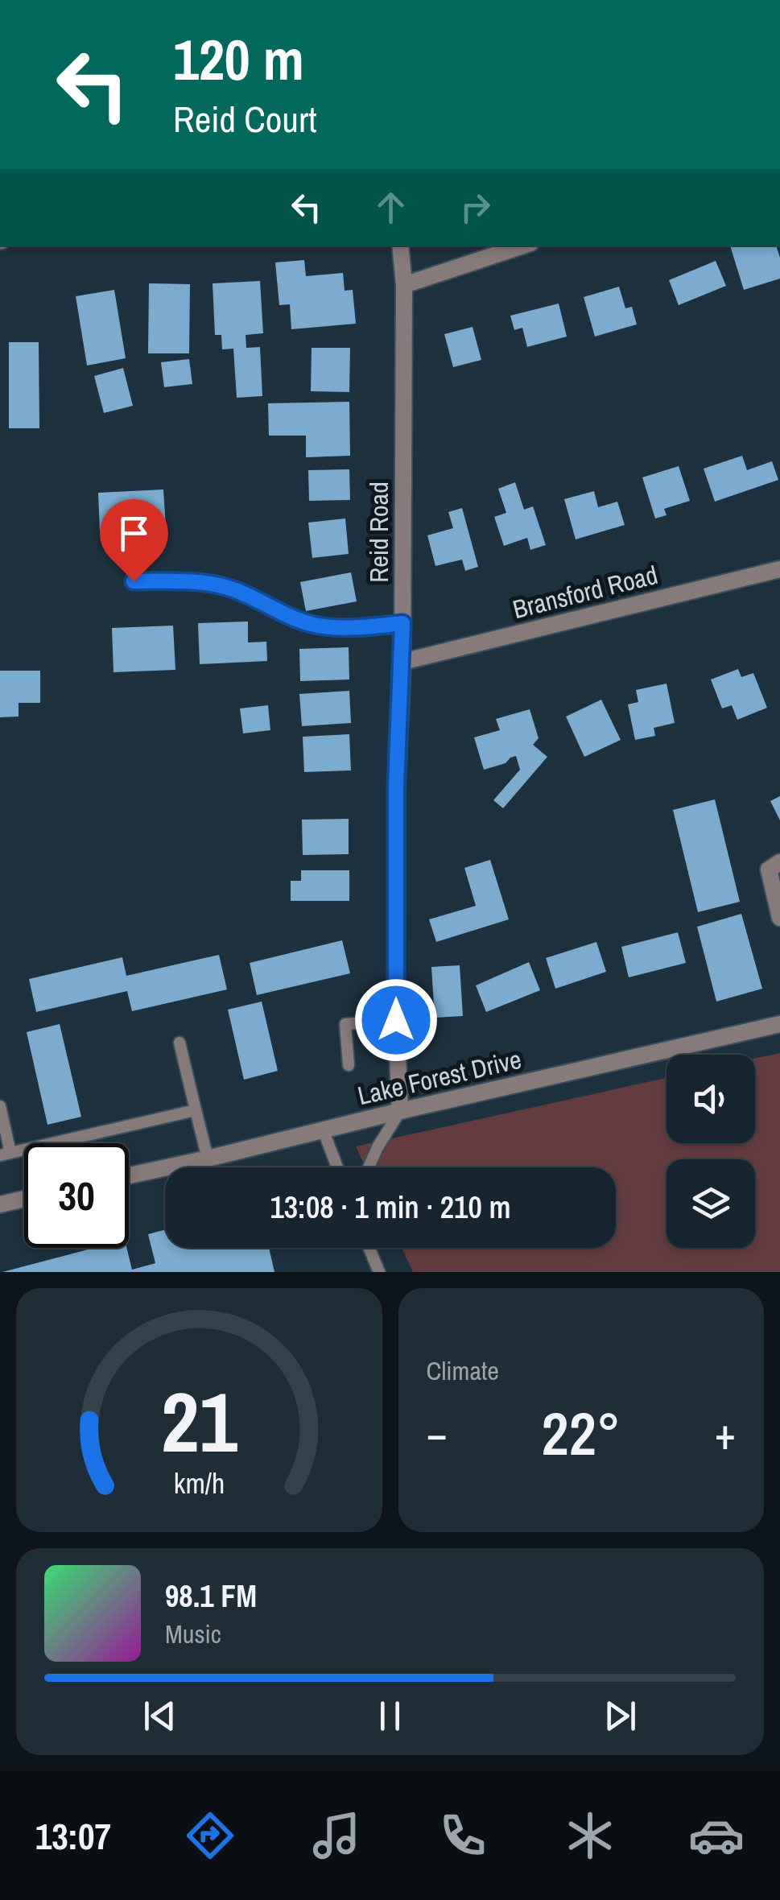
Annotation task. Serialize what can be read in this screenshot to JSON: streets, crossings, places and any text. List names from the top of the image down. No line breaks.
{"streets":{"street":["Reid Road","Bransford Road","Lake Forest Drive"]},"crossings":[["Reid Road","Bransford Road"],["Reid Road","Lake Forest Drive"]],"page":{"turn":["120 m","Reid Court"],"limit":"30","trip":"13:08 · 1 min · 210 m","tile":"Climate","heat":["−","22°","+"],"song":["98.1 FM","Music"],"tabs":"13:07","gauge":["21","km/h"]}}
